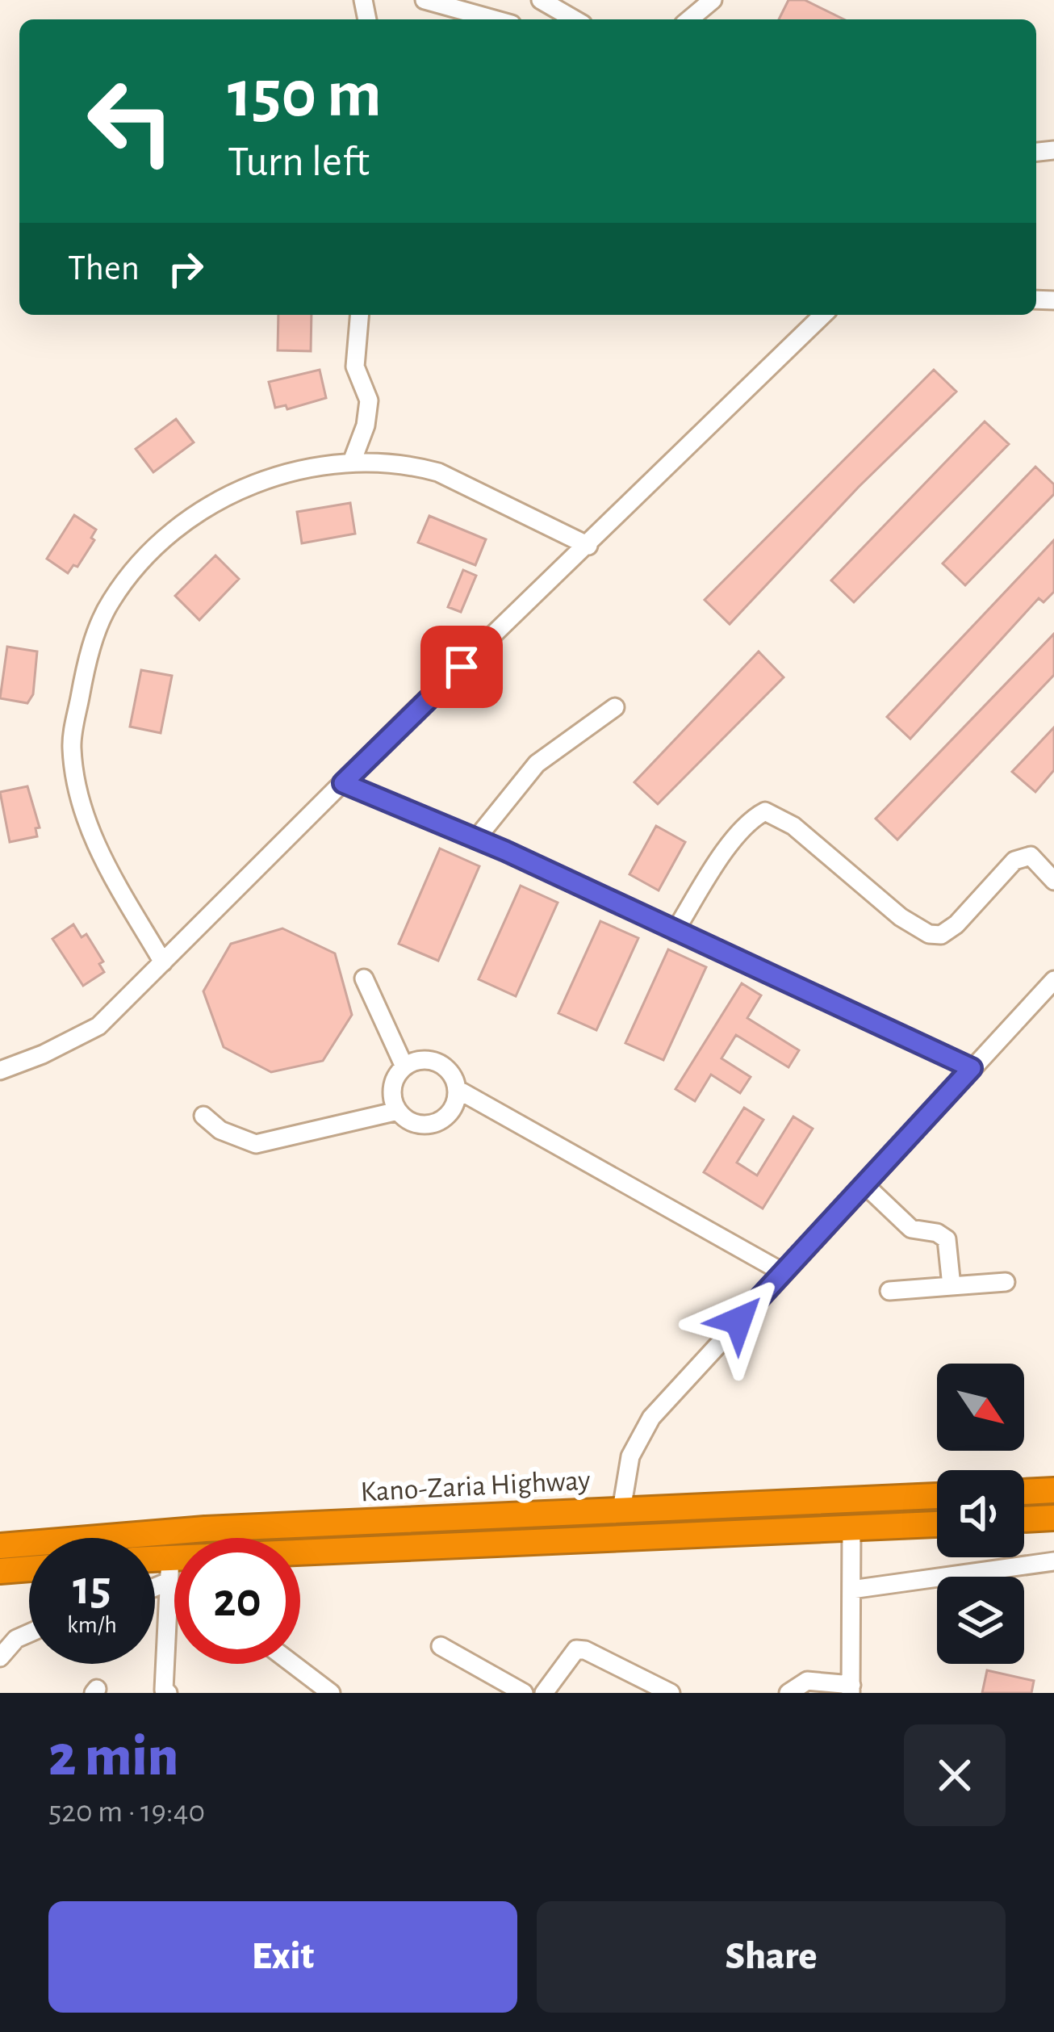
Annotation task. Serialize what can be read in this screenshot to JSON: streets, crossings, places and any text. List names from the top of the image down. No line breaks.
{"streets":{"highway":["Kano-Zaria Highway"]},"north":"bottom right","page":{"turn":["150 m","Turn left"],"then":"Then","speed":"15 km/h","limit":"20","heading":["2 min","520 m · 19:40"],"buttons":["Exit","Share"]}}
